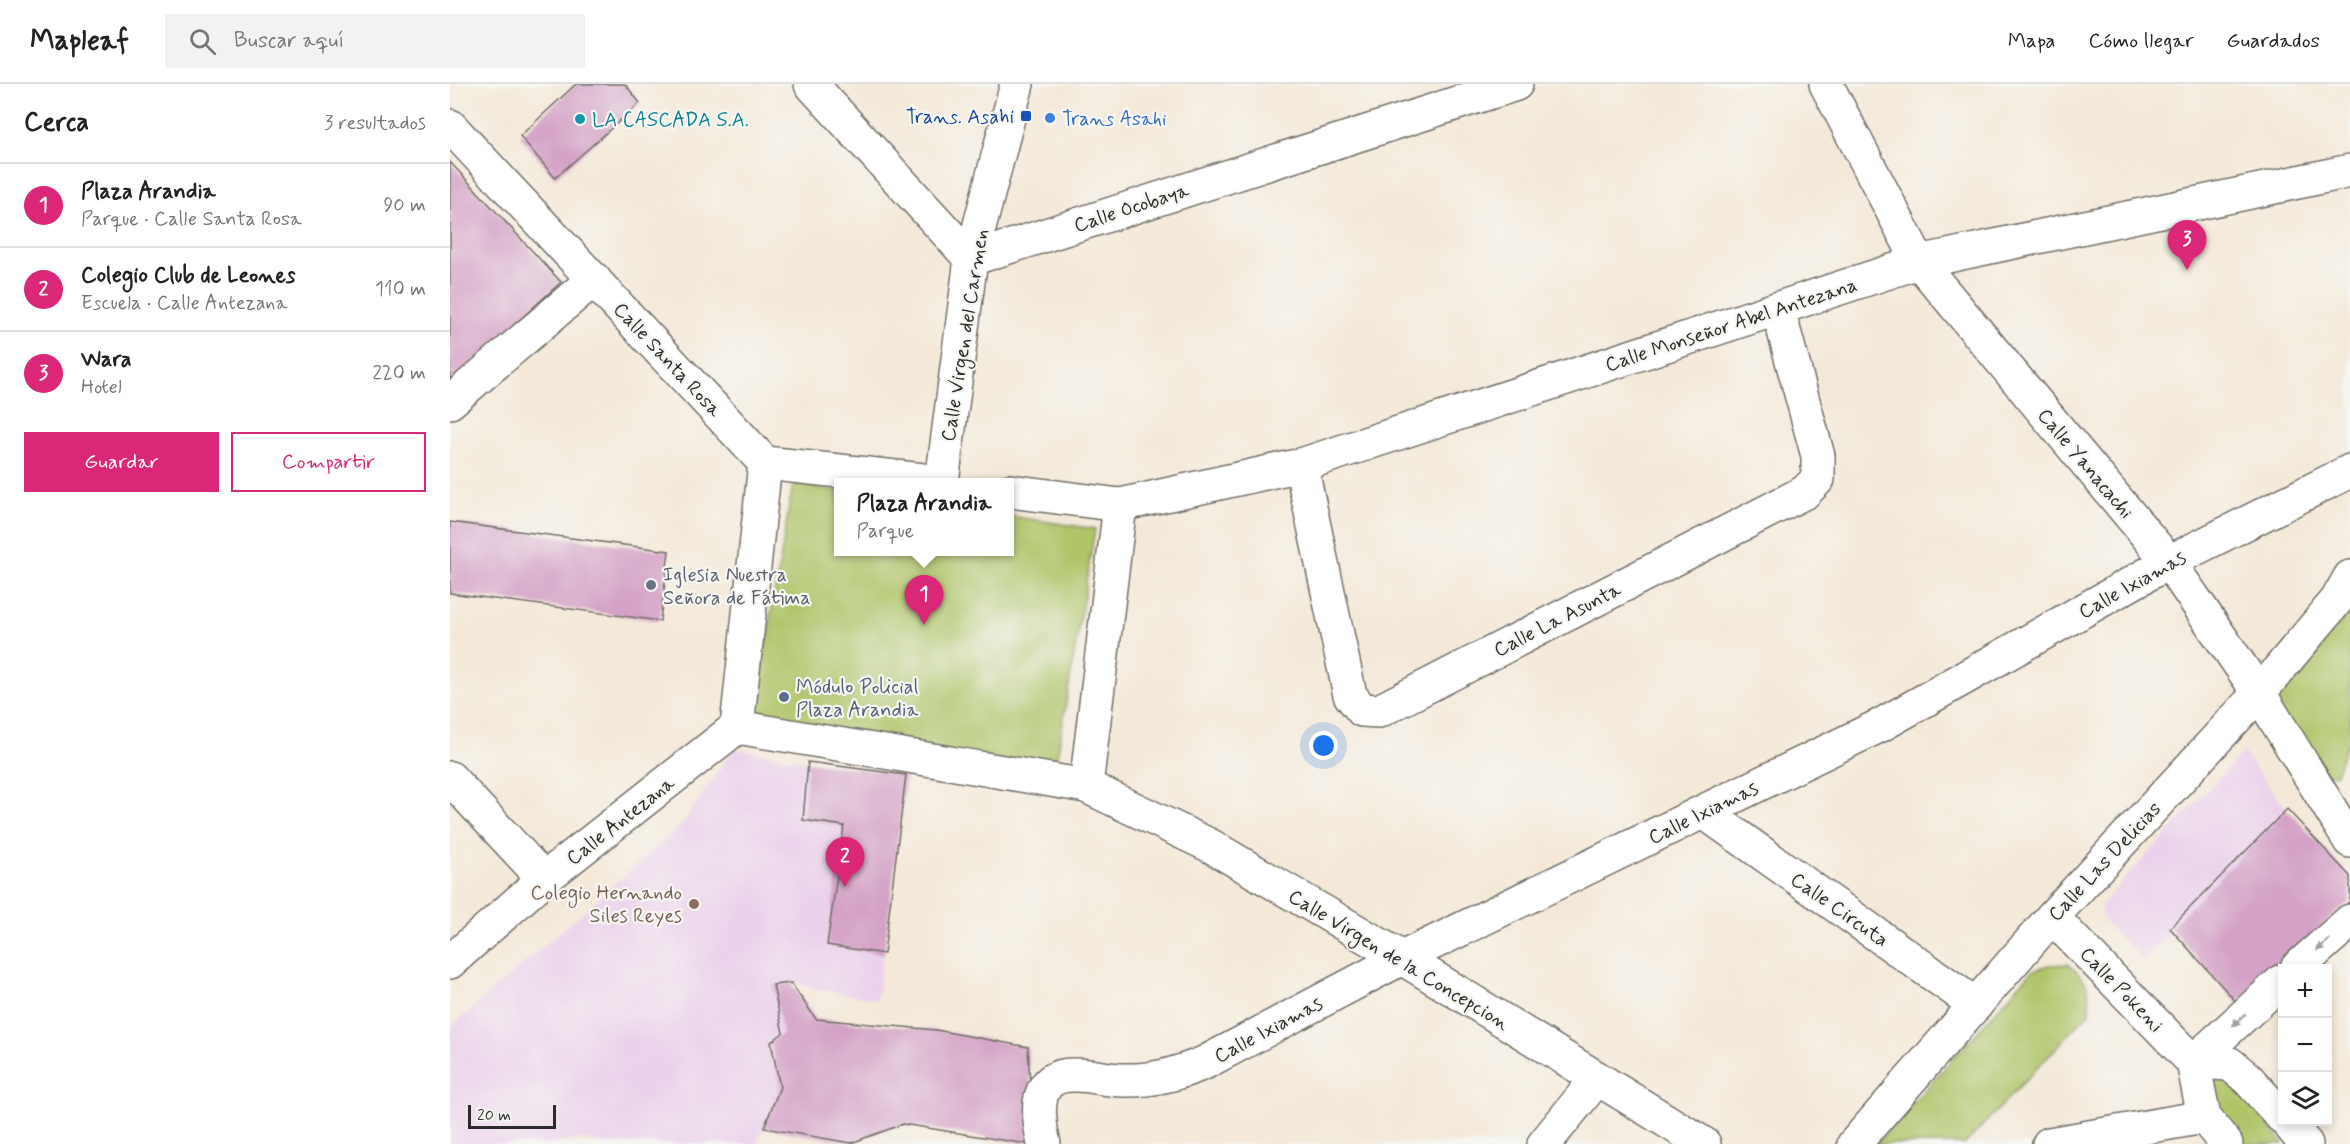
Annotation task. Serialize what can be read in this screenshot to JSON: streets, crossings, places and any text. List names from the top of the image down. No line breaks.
{"streets":{"street":["Calle Ocobaya","Calle Monseñor Abel Antezana","Calle Virgen del Carmen","Calle Santa Rosa","Calle Yanacachi","Calle Ixiamas","Calle La Asunta","Calle Antezana","Calle Las Delicias","Calle Circuta","Calle Virgen de la Concepcion","Calle Pokeni"]},"crossings":[["Calle Ocobaya","Calle Virgen del Carmen"],["Calle Monseñor Abel Antezana","Calle Yanacachi"],["Calle Monseñor Abel Antezana","Calle La Asunta"],["Calle Yanacachi","Calle Ixiamas"],["Calle Yanacachi","Calle Las Delicias"],["Calle Ixiamas","Calle Circuta"],["Calle Ixiamas","Calle Virgen de la Concepcion"],["Calle Antezana","Calle Virgen de la Concepcion"],["Calle Las Delicias","Calle Circuta"],["Calle Las Delicias","Calle Pokeni"]],"places":{"transit":["Trans. Asahi"],"other":["Trans Asahi","LA CASCADA S.A.","Iglesia Nuestra Señora de Fátima","Módulo Policial Plaza Arandia","Colegio Hernando Siles Reyes"]},"scale_bar":"20 m","page":{"header":"Mapleaf","search":"Buscar aquí","nav":["Mapa","Cómo llegar","Guardados"],"heading":["Cerca","3 resultados"],"list":[{"mark":"1","name":"Plaza Arandia","note":"Parque · Calle Santa Rosa","value":"90 m"},{"mark":"2","name":"Colegio Club de Leones","note":"Escuela · Calle Antezana","value":"110 m"},{"mark":"3","name":"Wara","note":"Hotel","value":"220 m"}],"pins":["3","1","2"],"buttons":["Guardar","Compartir"],"popup":["Plaza Arandia","Parque"],"map_buttons":["+","−"],"scale":"20 m"}}
